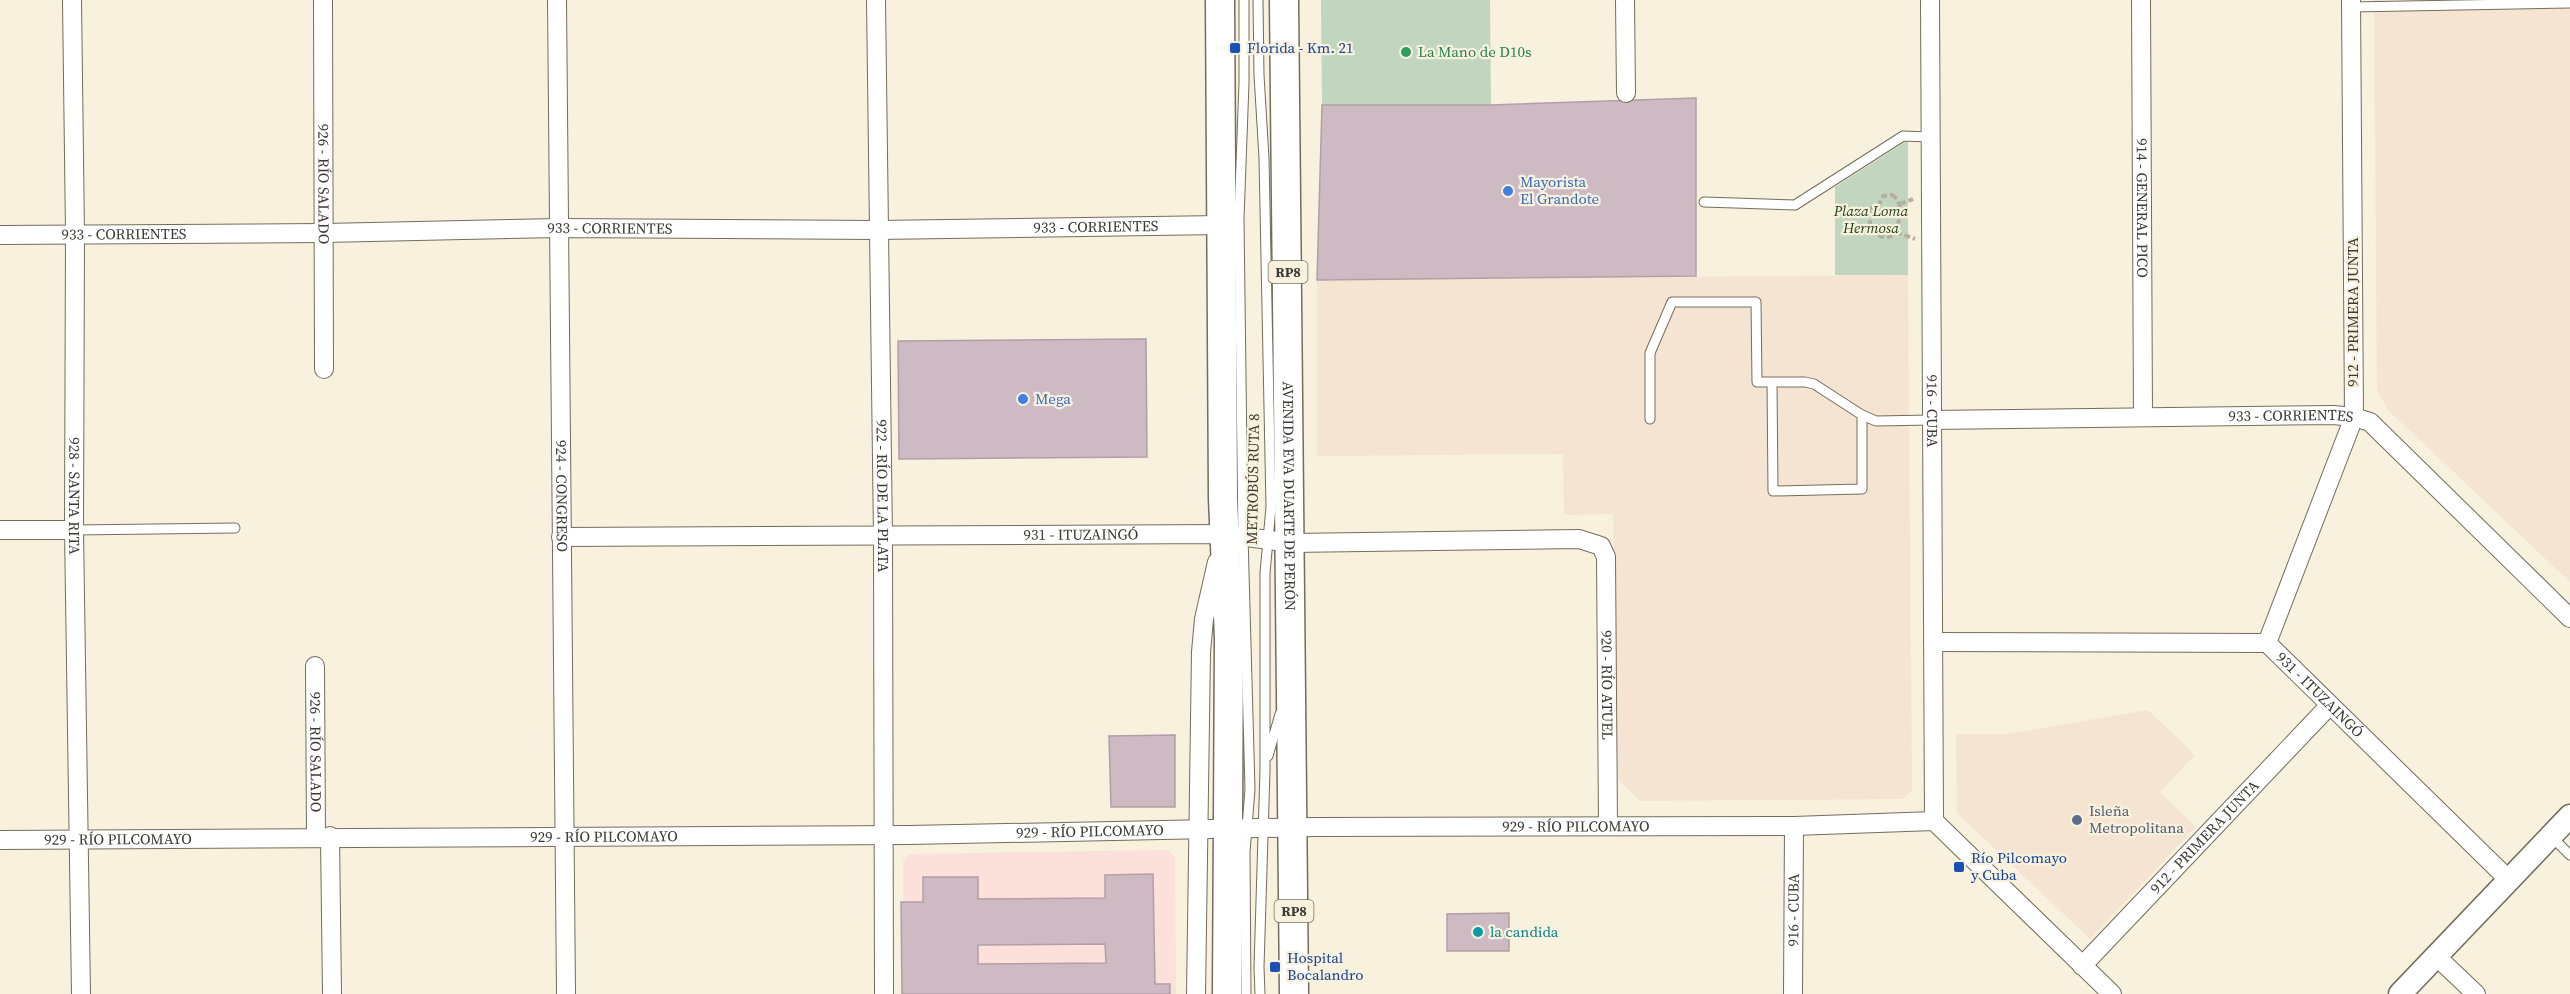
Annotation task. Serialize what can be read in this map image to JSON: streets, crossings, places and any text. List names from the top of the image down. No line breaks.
{"streets":{"main road":["RP8","AVENIDA EVA DUARTE DE PERÓN"],"street":["926 - RÍO SALADO","914 - GENERAL PICO","933 - CORRIENTES","912 - PRIMERA JUNTA","916 - CUBA","928 - SANTA RITA","924 - CONGRESO","922 - RÍO DE LA PLATA","931 - ITUZAINGÓ","920 - RÍO ATUEL","929 - RÍO PILCOMAYO"],"lane":["METROBÚS RUTA 8"]},"crossings":[["926 - RÍO SALADO","933 - CORRIENTES"],["926 - RÍO SALADO","929 - RÍO PILCOMAYO"],["914 - GENERAL PICO","933 - CORRIENTES"],["933 - CORRIENTES","912 - PRIMERA JUNTA"],["933 - CORRIENTES","916 - CUBA"],["933 - CORRIENTES","928 - SANTA RITA"],["933 - CORRIENTES","924 - CONGRESO"],["933 - CORRIENTES","922 - RÍO DE LA PLATA"],["RP8","AVENIDA EVA DUARTE DE PERÓN"],["RP8","929 - RÍO PILCOMAYO"],["912 - PRIMERA JUNTA","931 - ITUZAINGÓ"],["916 - CUBA","931 - ITUZAINGÓ"],["916 - CUBA","929 - RÍO PILCOMAYO"],["METROBÚS RUTA 8","AVENIDA EVA DUARTE DE PERÓN"],["METROBÚS RUTA 8","931 - ITUZAINGÓ"],["METROBÚS RUTA 8","929 - RÍO PILCOMAYO"],["928 - SANTA RITA","929 - RÍO PILCOMAYO"],["924 - CONGRESO","931 - ITUZAINGÓ"],["924 - CONGRESO","929 - RÍO PILCOMAYO"],["922 - RÍO DE LA PLATA","931 - ITUZAINGÓ"],["922 - RÍO DE LA PLATA","929 - RÍO PILCOMAYO"],["AVENIDA EVA DUARTE DE PERÓN","931 - ITUZAINGÓ"],["931 - ITUZAINGÓ","920 - RÍO ATUEL"],["920 - RÍO ATUEL","929 - RÍO PILCOMAYO"]],"parks":["Plaza Loma Hermosa"],"places":{"transit":["Florida - Km. 21","Río Pilcomayo y Cuba","Hospital Bocalandro"],"other":["La Mano de D10s","Mayorista El Grandote","Mega","Isleña Metropolitana","la candida"]}}
